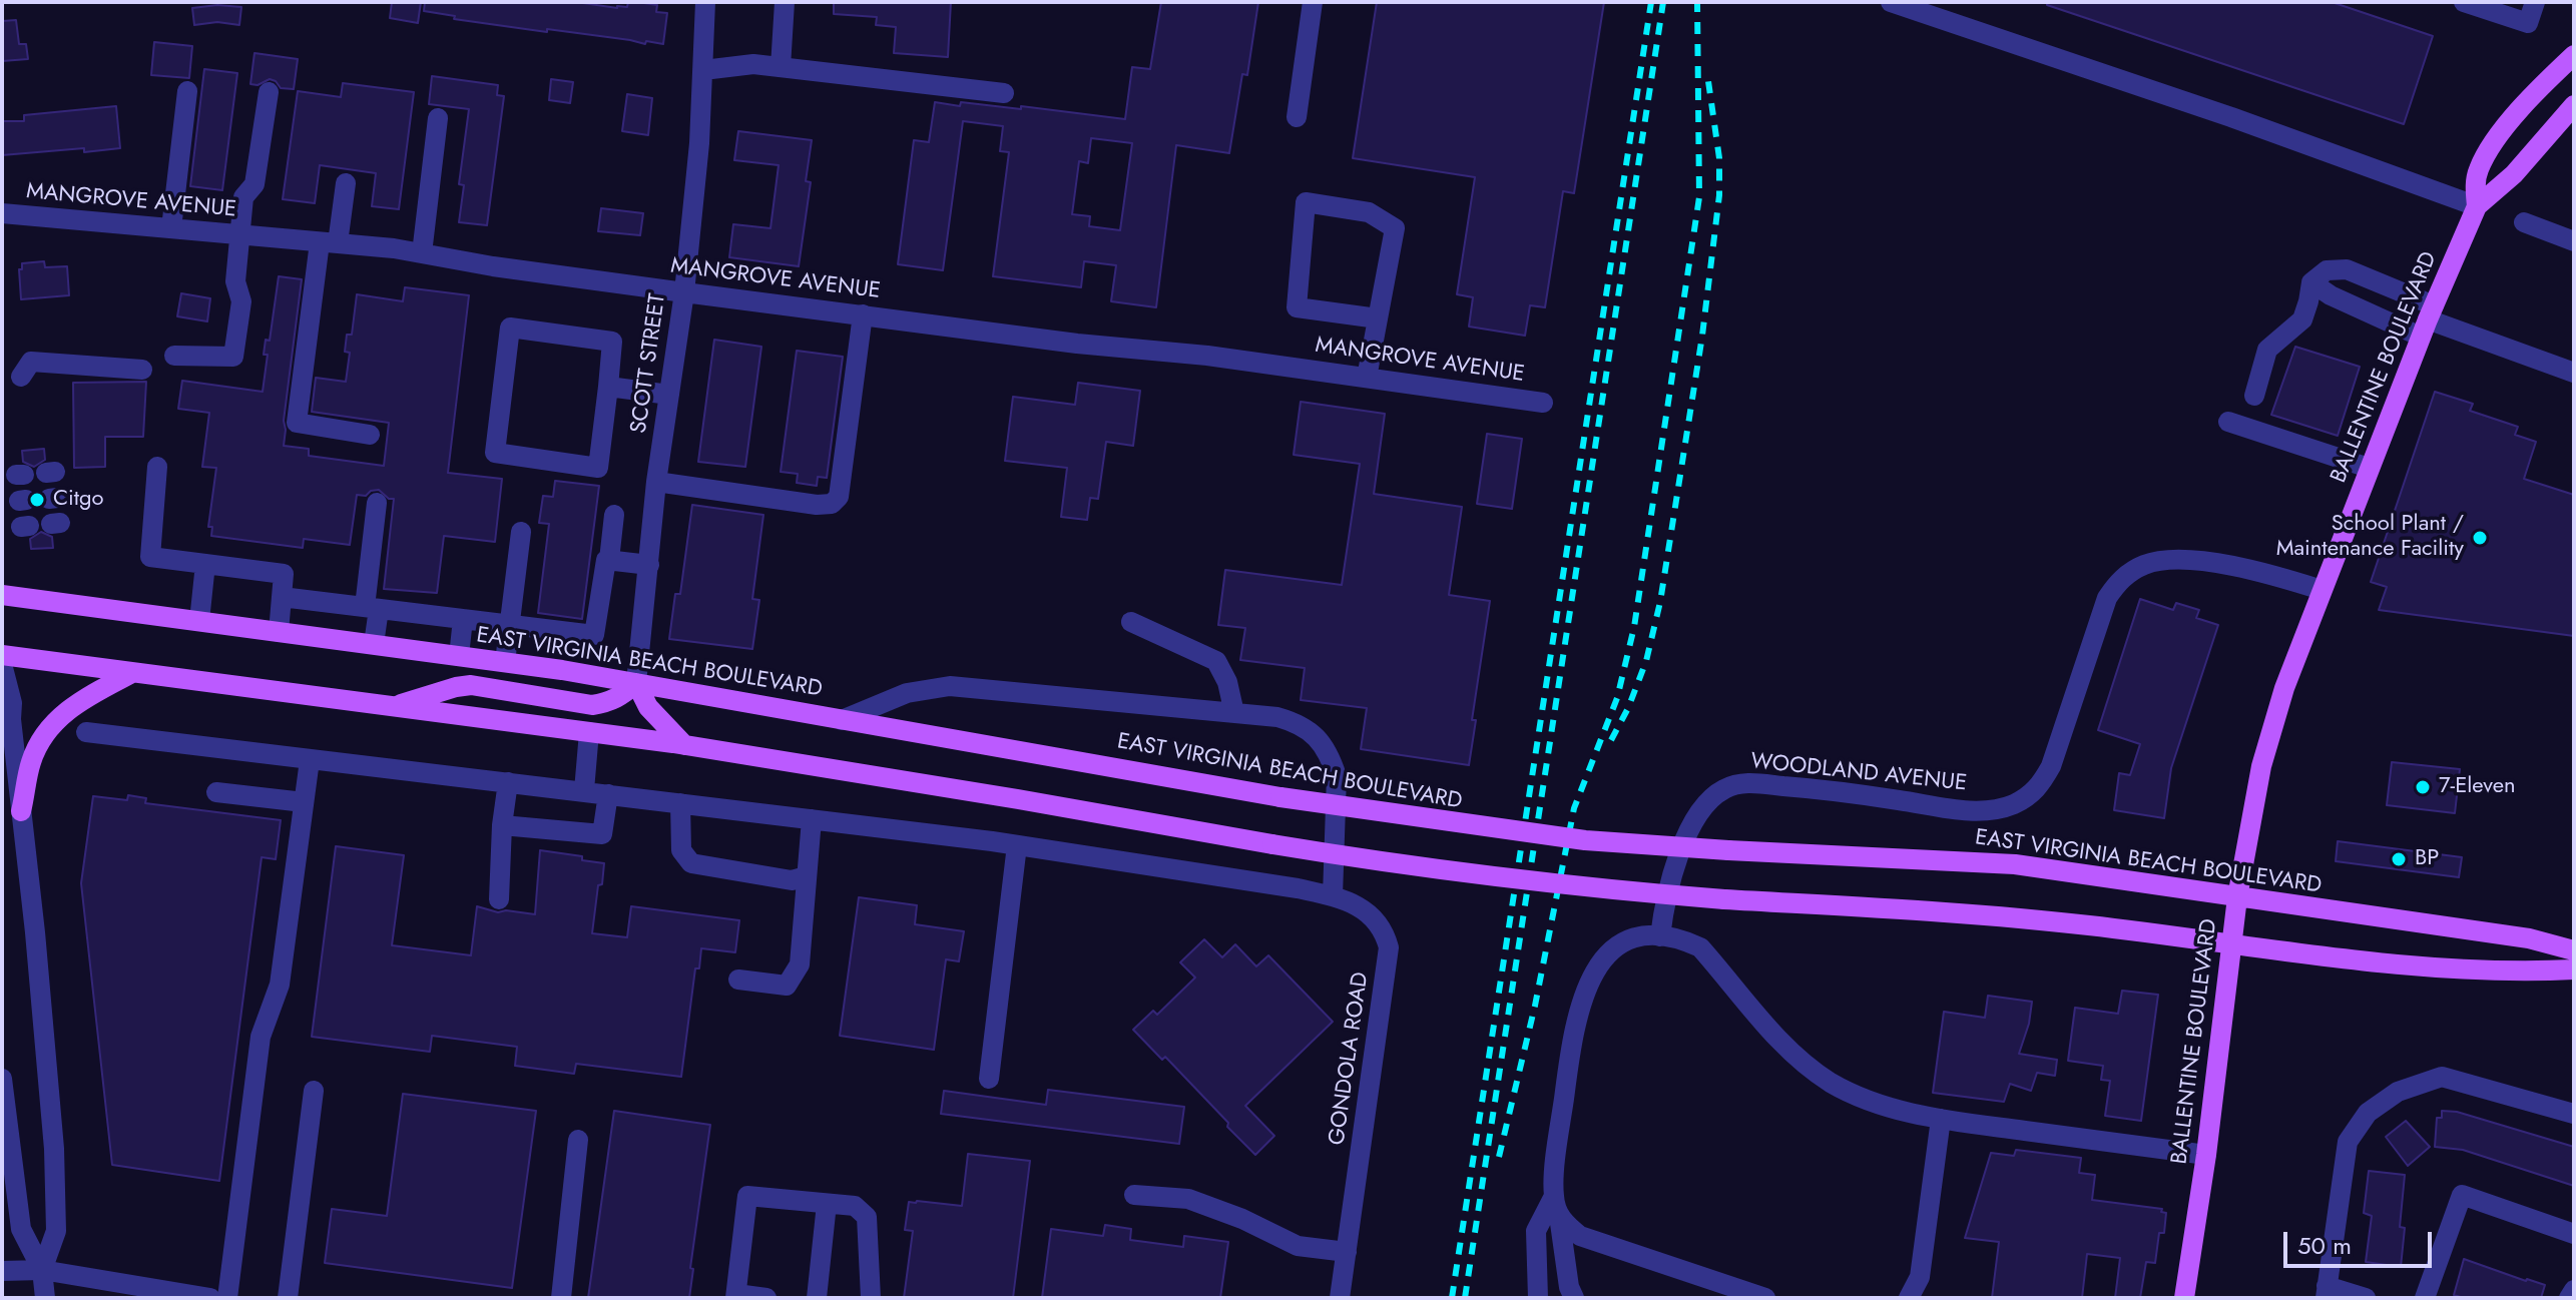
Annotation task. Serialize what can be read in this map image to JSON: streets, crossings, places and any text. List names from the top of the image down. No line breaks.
{"streets":{"main road":["BALLENTINE BOULEVARD","EAST VIRGINIA BEACH BOULEVARD"],"street":["MANGROVE AVENUE","SCOTT STREET","WOODLAND AVENUE","GONDOLA ROAD"]},"crossings":[["MANGROVE AVENUE","SCOTT STREET"],["SCOTT STREET","EAST VIRGINIA BEACH BOULEVARD"],["BALLENTINE BOULEVARD","EAST VIRGINIA BEACH BOULEVARD"],["BALLENTINE BOULEVARD","WOODLAND AVENUE"]],"places":["Citgo","School Plant / Maintenance Facility","7-Eleven","BP"],"scale_bar":"50 m"}
